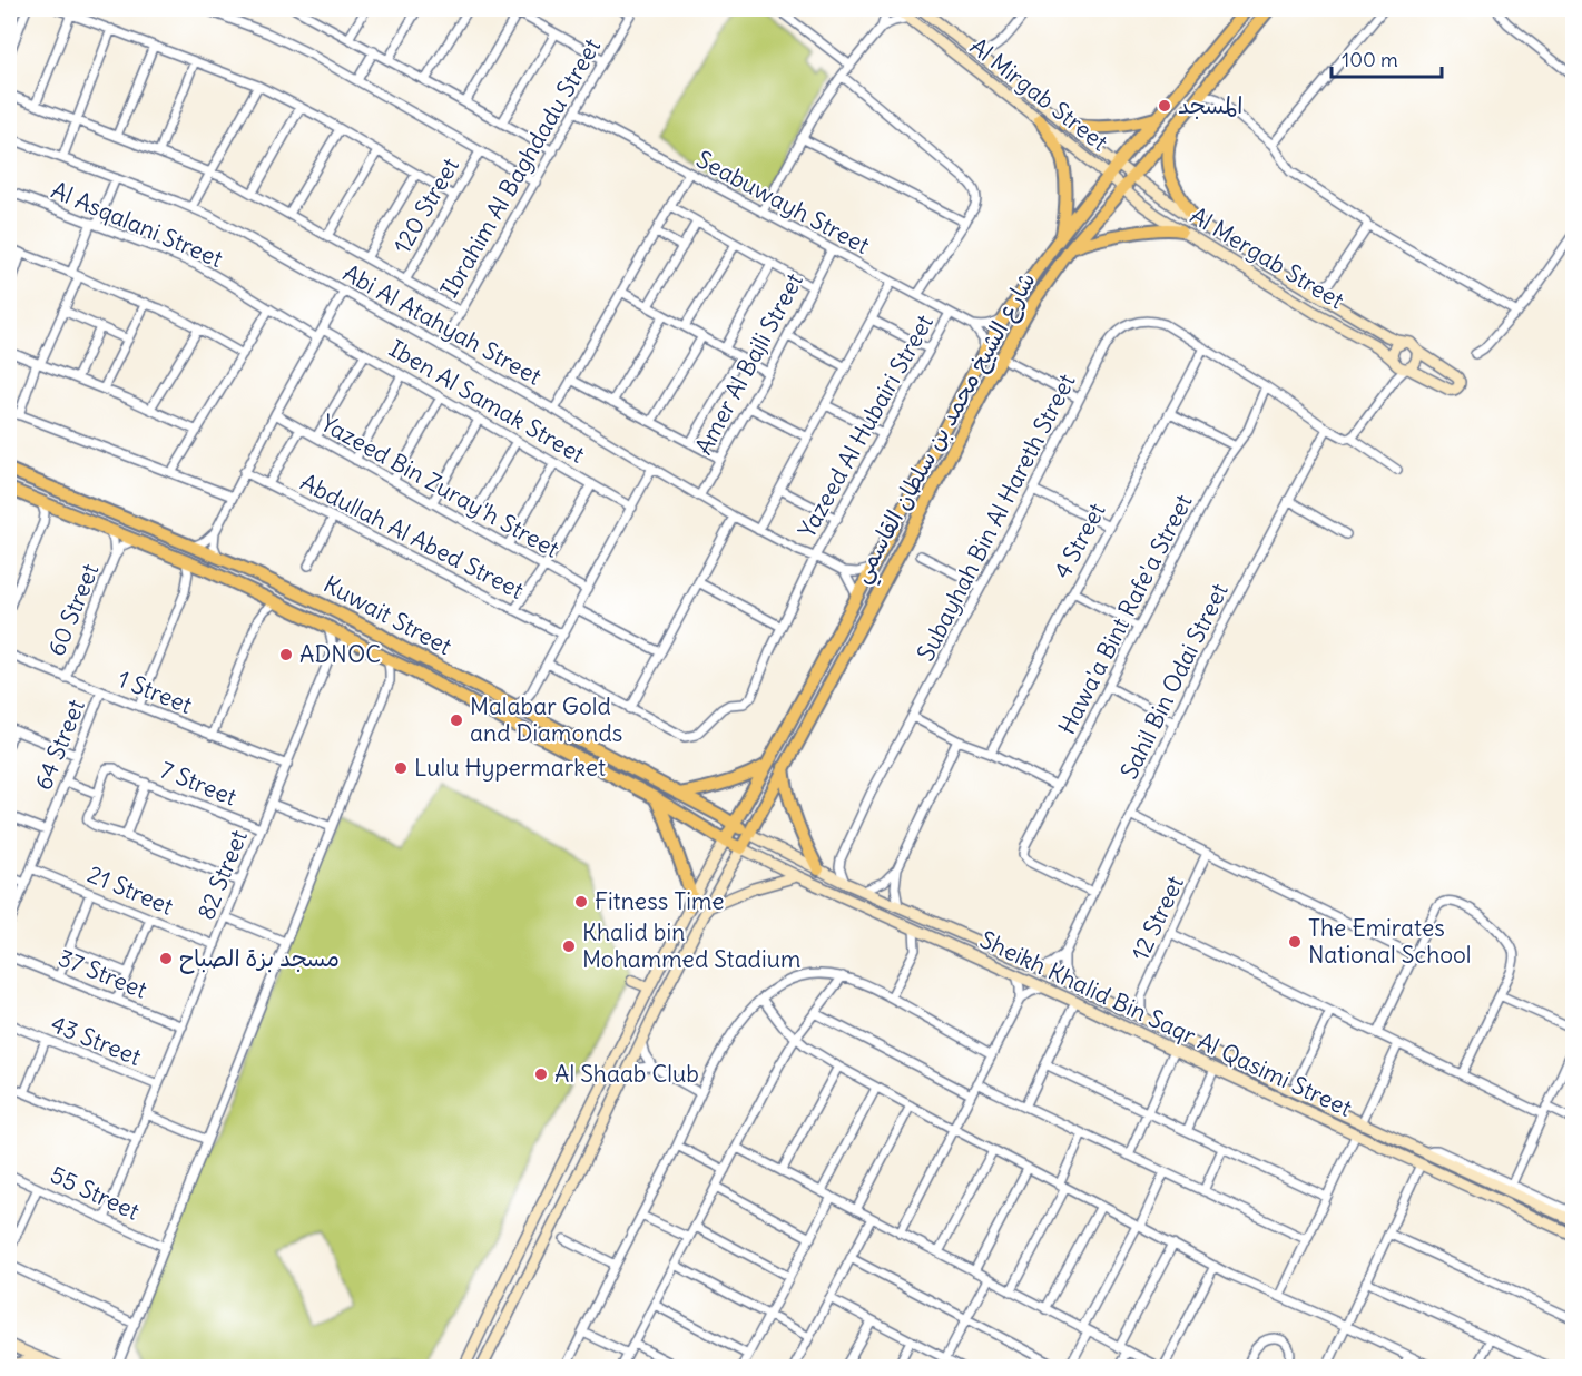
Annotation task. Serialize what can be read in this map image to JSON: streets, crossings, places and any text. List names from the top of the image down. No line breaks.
{"streets":{"main road":["Al Mirgab Street","Al Mergab Street","شارع الشيخ محمد بن سلطان القاسمي","Kuwait Street","Sheikh Khalid Bin Saqr Al Qasimi Street"],"street":["Ibrahim Al Baghdadu Street","Seabuwayh Street","120 Street","Al Asqalani Street","Abi Al Atahyah Street","Amer Al Bajli Street","Iben Al Samak Street","Yazeed Al Hubairi Street","Yazeed Bin Zuray'h Street","Subayhah Bin Al Hareth Street","Abdullah Al Abed Street","4 Street","60 Street","Hawa'a Bint Rafe'a Street","Sahil Bin Odai Street","1 Street","64 Street","7 Street","82 Street","21 Street","12 Street","37 Street","43 Street","55 Street"]},"crossings":[["Al Mirgab Street","Al Mergab Street"],["Al Mirgab Street","شارع الشيخ محمد بن سلطان القاسمي"],["Ibrahim Al Baghdadu Street","Seabuwayh Street"],["Ibrahim Al Baghdadu Street","Abi Al Atahyah Street"],["Seabuwayh Street","Amer Al Bajli Street"],["Seabuwayh Street","Yazeed Al Hubairi Street"],["Al Mergab Street","شارع الشيخ محمد بن سلطان القاسمي"],["Abi Al Atahyah Street","Amer Al Bajli Street"],["Abi Al Atahyah Street","Yazeed Al Hubairi Street"],["Abi Al Atahyah Street","شارع الشيخ محمد بن سلطان القاسمي"],["شارع الشيخ محمد بن سلطان القاسمي","Kuwait Street"],["شارع الشيخ محمد بن سلطان القاسمي","Sheikh Khalid Bin Saqr Al Qasimi Street"],["Subayhah Bin Al Hareth Street","4 Street"],["Subayhah Bin Al Hareth Street","Sheikh Khalid Bin Saqr Al Qasimi Street"],["60 Street","Kuwait Street"],["60 Street","1 Street"],["Hawa'a Bint Rafe'a Street","Sahil Bin Odai Street"],["Kuwait Street","82 Street"],["Kuwait Street","Sheikh Khalid Bin Saqr Al Qasimi Street"],["1 Street","64 Street"],["1 Street","82 Street"],["64 Street","21 Street"],["7 Street","82 Street"],["82 Street","21 Street"],["82 Street","37 Street"],["82 Street","43 Street"],["82 Street","55 Street"],["12 Street","Sheikh Khalid Bin Saqr Al Qasimi Street"]],"places":["المسجد","ADNOC","Malabar Gold and Diamonds","Lulu Hypermarket","Fitness Time","The Emirates National School","Khalid bin Mohammed Stadium","مسجد بزة الصباح","Al Shaab Club"],"scale_bar":"100 m"}
